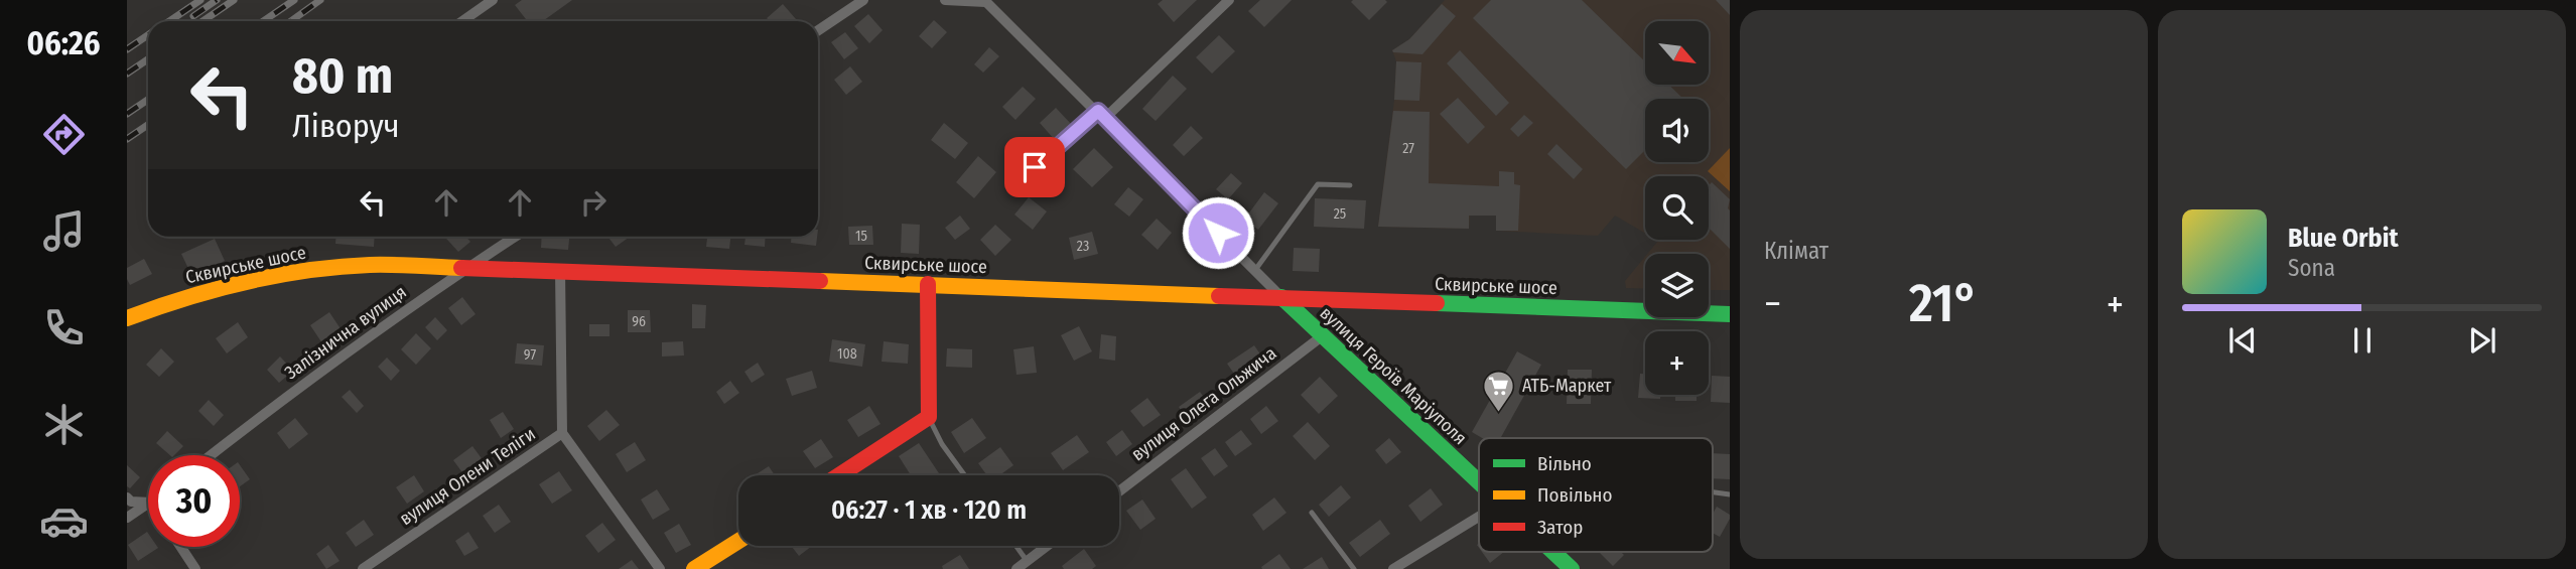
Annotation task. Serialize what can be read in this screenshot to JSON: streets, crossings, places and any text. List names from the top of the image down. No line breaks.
{"streets":{"main road":["Сквирське шосе","вулиця Героїв Маріуполя"],"street":["Залізнична вулиця","вулиця Олега Ольжича","вулиця Олени Теліги"]},"crossings":[["Сквирське шосе","Залізнична вулиця"],["Сквирське шосе","вулиця Героїв Маріуполя"],["Сквирське шосе","вулиця Олени Теліги"],["вулиця Героїв Маріуполя","вулиця Олега Ольжича"]],"places":{"supermarket":["АТБ-Маркет"]},"house_numbers":["27","25","15","23","96","108","97"],"legend":["Вільно","Повільно","Затор"],"north":"bottom right","page":{"tabs":"06:26","tile":"Клімат","map_buttons":"+","turn":["80 m","Ліворуч"],"song":["Blue Orbit","Sona"],"heat":["−","21°","+"],"limit":"30","trip":"06:27 · 1 хв · 120 m"}}
